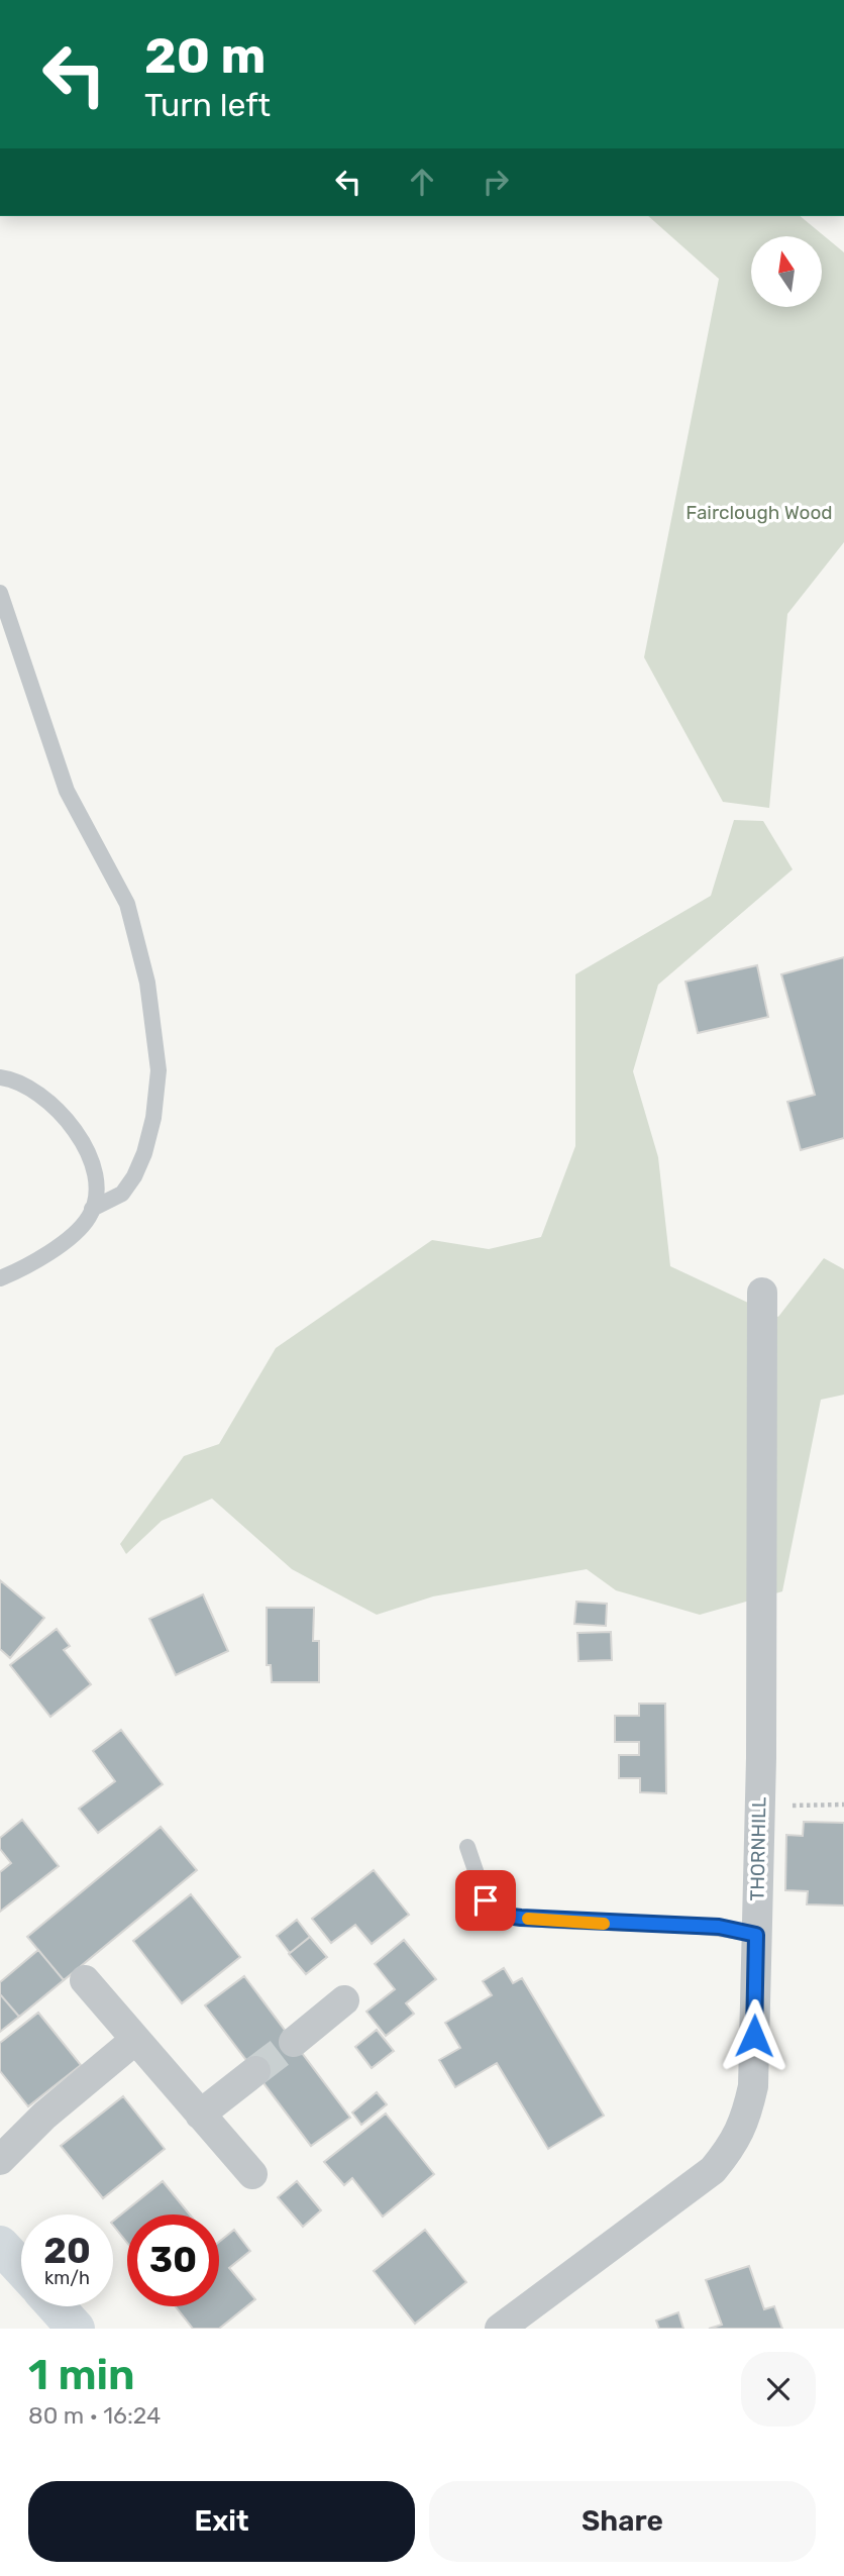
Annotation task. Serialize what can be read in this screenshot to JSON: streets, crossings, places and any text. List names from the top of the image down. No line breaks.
{"streets":{"street":["THORNHILL"]},"parks":["Fairclough Wood"],"north":"top","page":{"turn":["20 m","Turn left"],"speed":"20 km/h","limit":"30","heading":["1 min","80 m · 16:24"],"buttons":["Exit","Share"]}}
